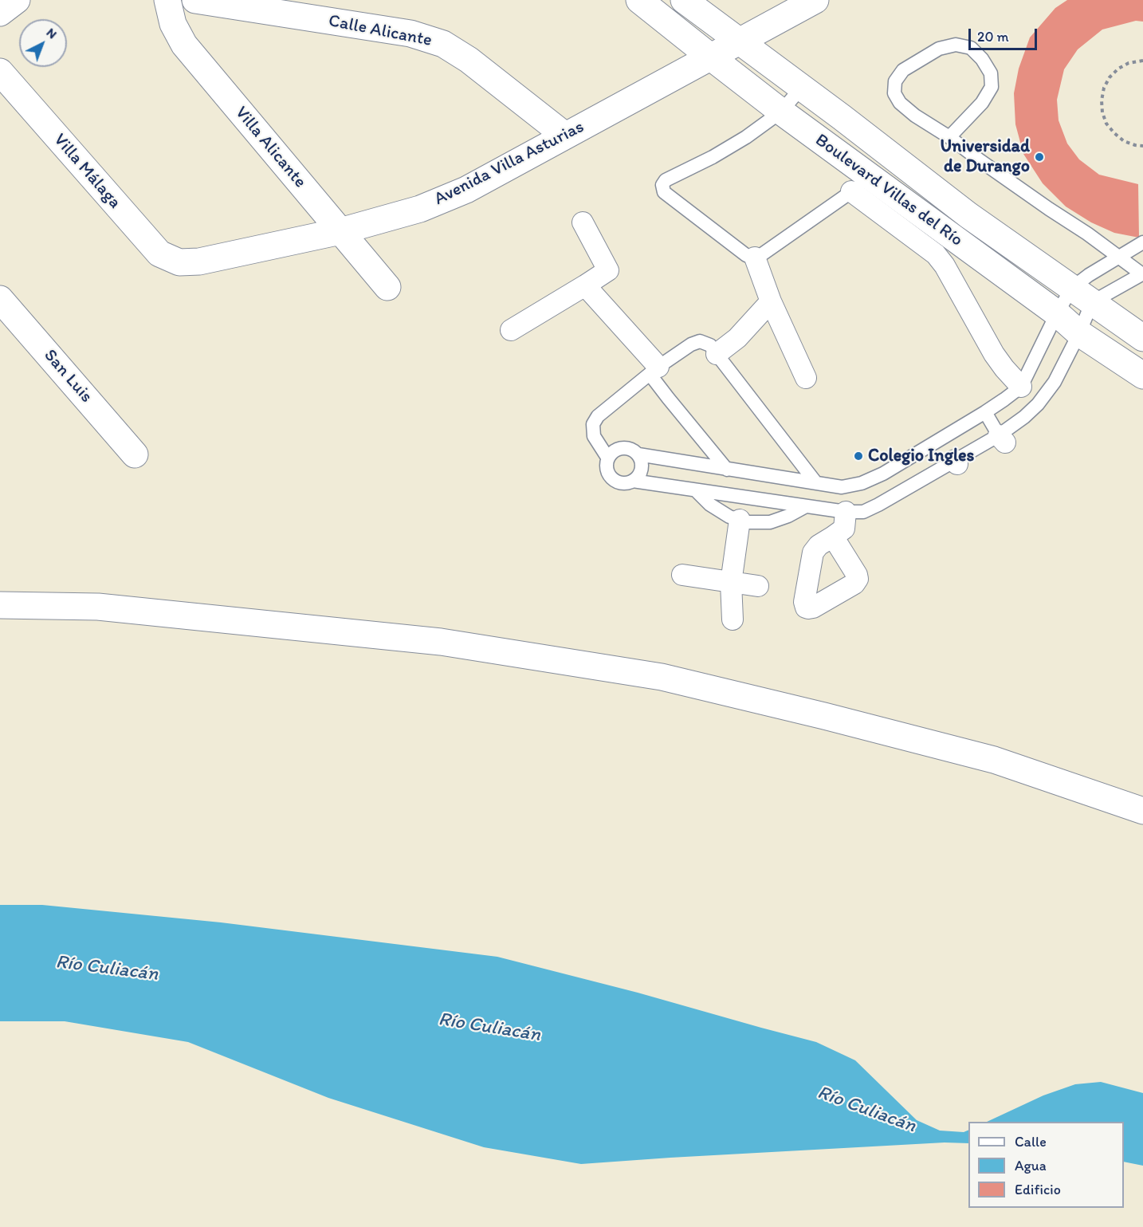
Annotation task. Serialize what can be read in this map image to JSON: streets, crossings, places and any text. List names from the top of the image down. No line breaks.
{"streets":{"street":["Calle Alicante","Villa Alicante","Avenida Villa Asturias","Villa Málaga","Boulevard Villas del Río","San Luis"]},"crossings":[["Calle Alicante","Avenida Villa Asturias"],["Villa Alicante","Avenida Villa Asturias"],["Avenida Villa Asturias","Villa Málaga"],["Avenida Villa Asturias","Boulevard Villas del Río"]],"water":["Río Culiacán"],"places":["Universidad de Durango","Colegio Ingles"],"legend":["Calle","Agua","Edificio"],"scale_bar":"20 m","north":"top right"}
